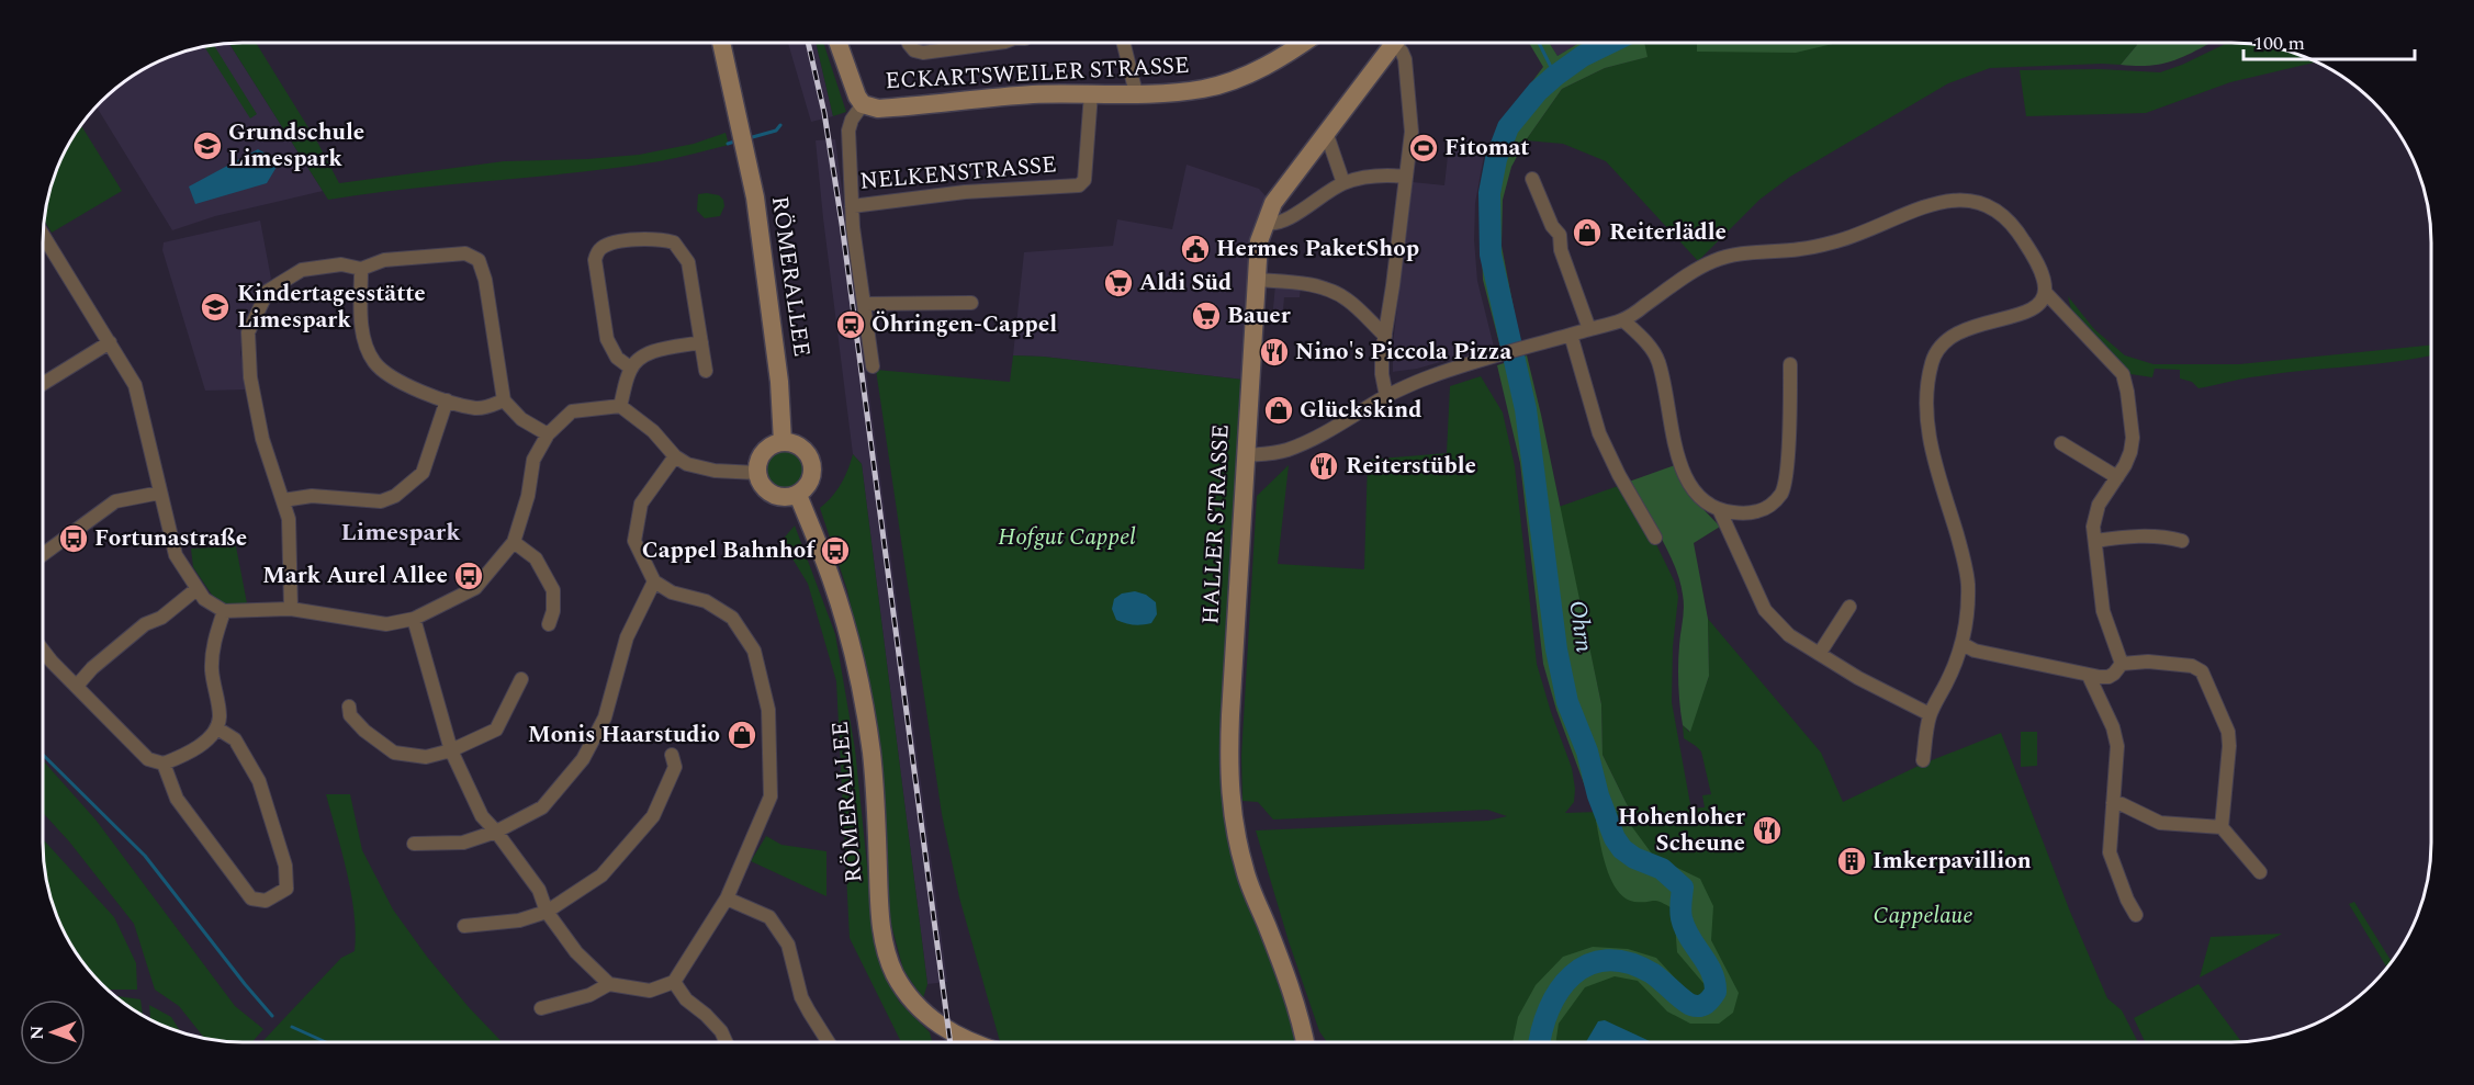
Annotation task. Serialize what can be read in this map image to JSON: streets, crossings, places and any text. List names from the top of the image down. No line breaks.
{"streets":{"street":["ECKARTSWEILER STRASSE","NELKENSTRASSE","RÖMERALLEE","HALLER STRASSE"]},"crossings":[["ECKARTSWEILER STRASSE","NELKENSTRASSE"]],"districts":["Limespark"],"water":["Ohrn"],"parks":["Hofgut Cappel","Cappelaue"],"places":{"school or university":["Grundschule Limespark","Kindertagesstätte Limespark"],"sports":["Fitomat"],"shop":["Reiterlädle","Glückskind","Monis Haarstudio"],"public building":["Hermes PaketShop"],"supermarket":["Aldi Süd","Bauer"],"station":["Öhringen-Cappel"],"restaurant":["Nino's Piccola Pizza","Reiterstüble","Hohenloher Scheune"],"bus stop":["Fortunastraße","Cappel Bahnhof","Mark Aurel Allee"],"building":["Imkerpavillion"]},"scale_bar":"100 m","north":"left"}
